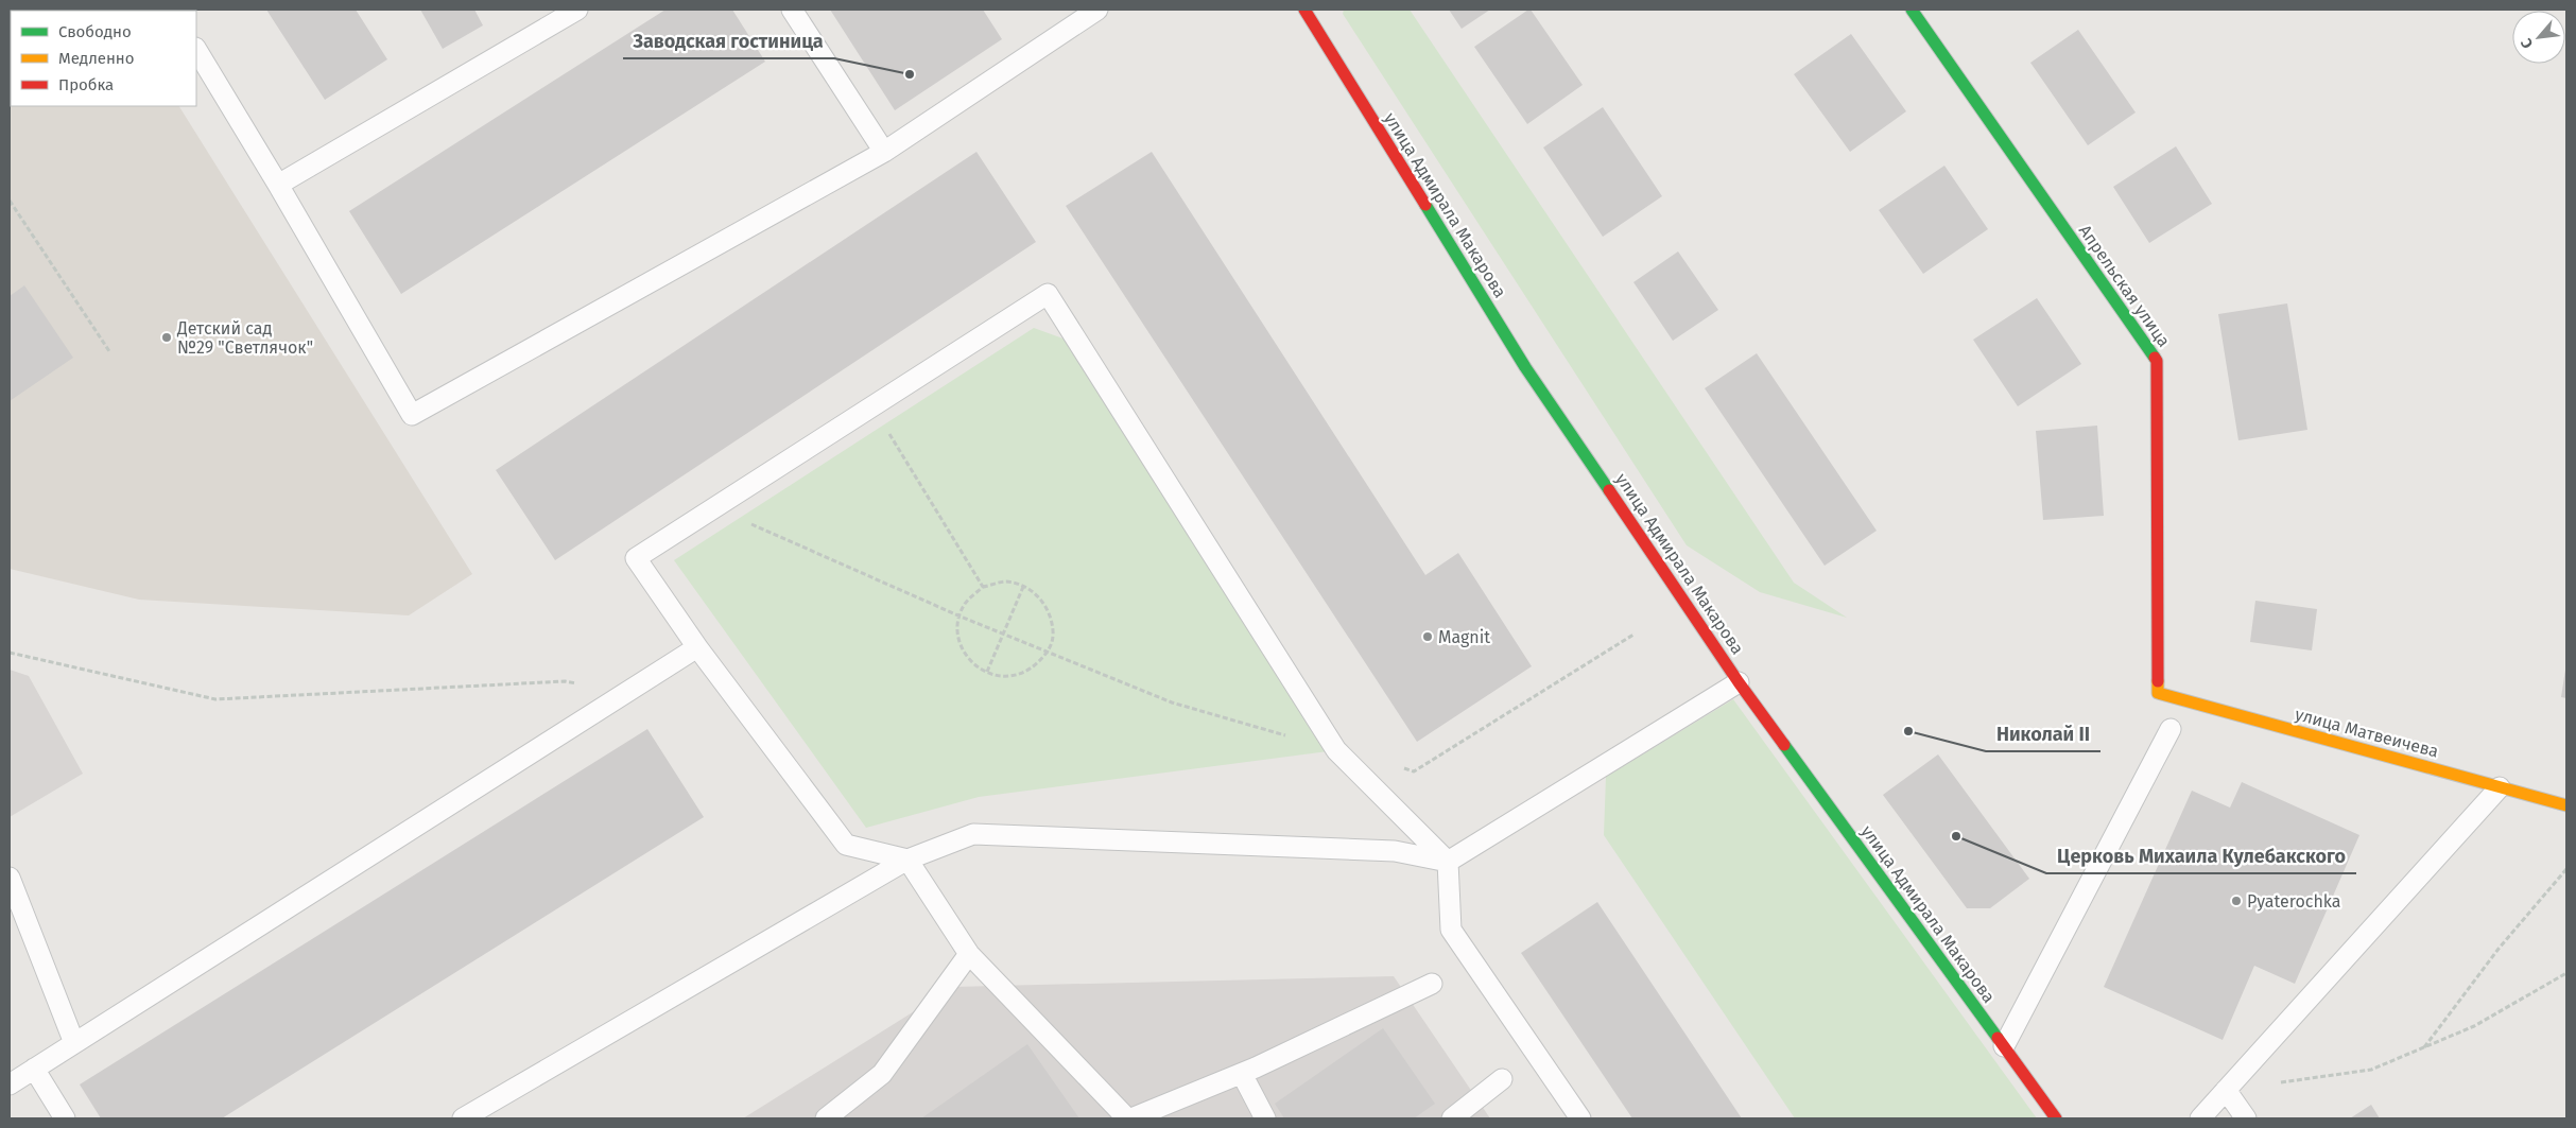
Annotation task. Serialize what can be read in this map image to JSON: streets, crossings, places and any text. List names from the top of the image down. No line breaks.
{"streets":{"street":["улица Адмирала Макарова","Апрельская улица","улица Матвеичева"]},"crossings":[["Апрельская улица","улица Матвеичева"]],"places":["Заводская гостиница","Детский сад №29 \"Светлячок\"","Magnit","Николай II","Церковь Михаила Кулебакского","Pyaterochka"],"legend":["Свободно","Медленно","Пробка"],"north":"bottom left"}
